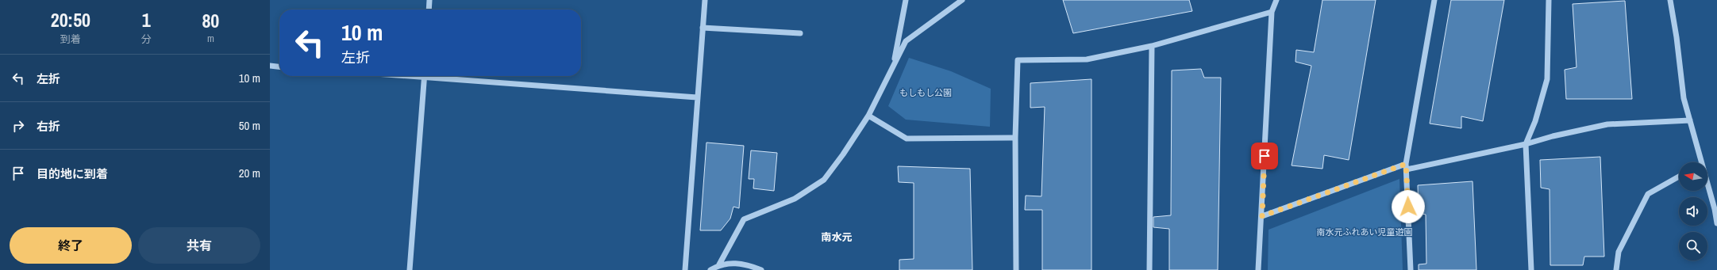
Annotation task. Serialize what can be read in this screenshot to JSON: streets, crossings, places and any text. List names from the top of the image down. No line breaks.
{"districts":["南水元"],"parks":["もしもし公園","南水元ふれあい児童遊園"],"north":"left","page":{"eta":["20:50","到着","1","分","80","m"],"turn":["10 m","左折"],"list":[{"name":"左折","value":"10 m"},{"name":"右折","value":"50 m"},{"name":"目的地に到着","value":"20 m"}],"buttons":["終了","共有"]}}
